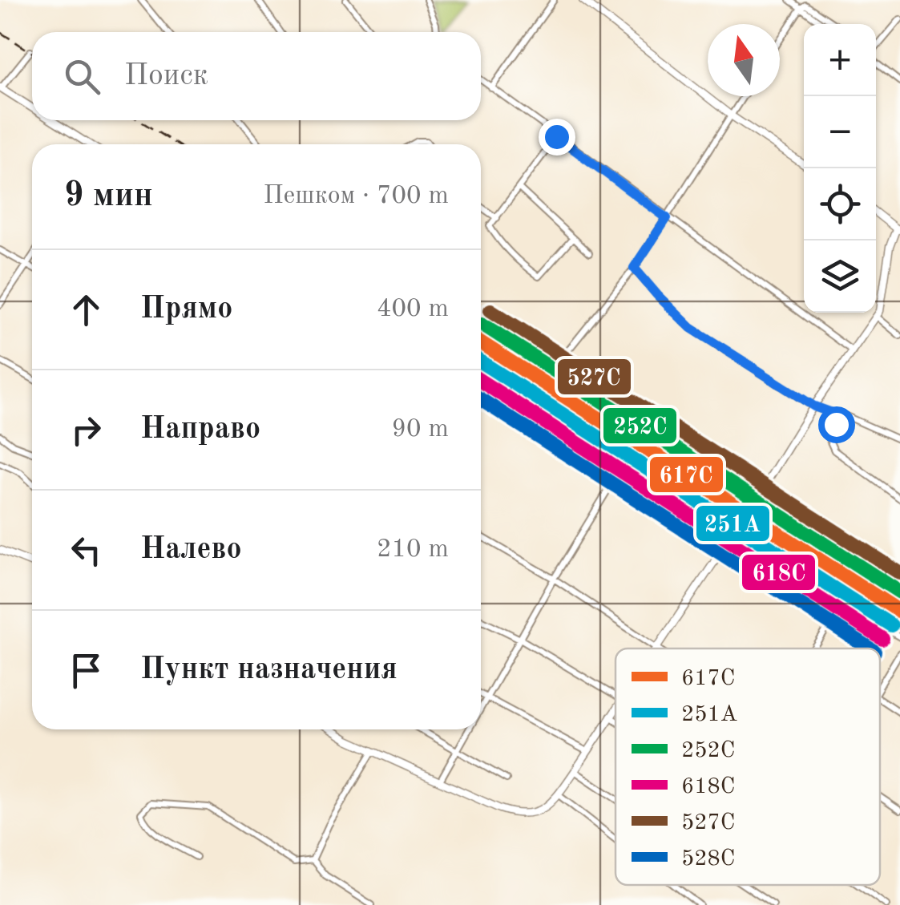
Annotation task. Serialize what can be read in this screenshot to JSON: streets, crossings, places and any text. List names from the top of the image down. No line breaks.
{"lines":["transit line 527С","transit line 252С","transit line 617C","transit line 251А","transit line 618С","transit line 528С"],"legend":["617C","251А","252С","618С","527С","528С"],"north":"top","page":{"map_buttons":["+","−"],"search":"Поиск","heading":["9 мин","Пешком · 700 m"],"list":[["Прямо","400 m"],["Направо","90 m"],["Налево","210 m"],"Пункт назначения"]}}
